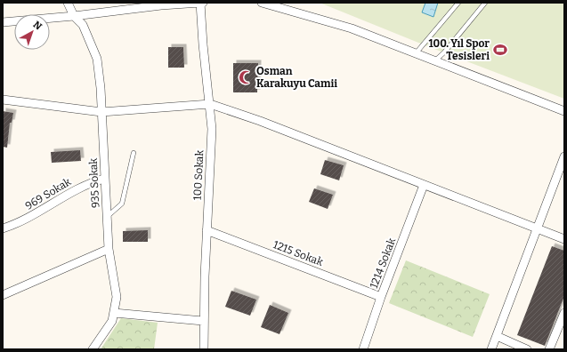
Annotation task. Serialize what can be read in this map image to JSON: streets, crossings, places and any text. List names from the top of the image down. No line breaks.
{"streets":{"street":["100 Sokak","935 Sokak","969 Sokak","1215 Sokak","1214 Sokak"]},"crossings":[["100 Sokak","1215 Sokak"],["935 Sokak","969 Sokak"],["1215 Sokak","1214 Sokak"]],"places":{"sports":["100. Yıl Spor Tesisleri"],"mosque":["Osman Karakuyu Camii"]},"north":"top right"}
